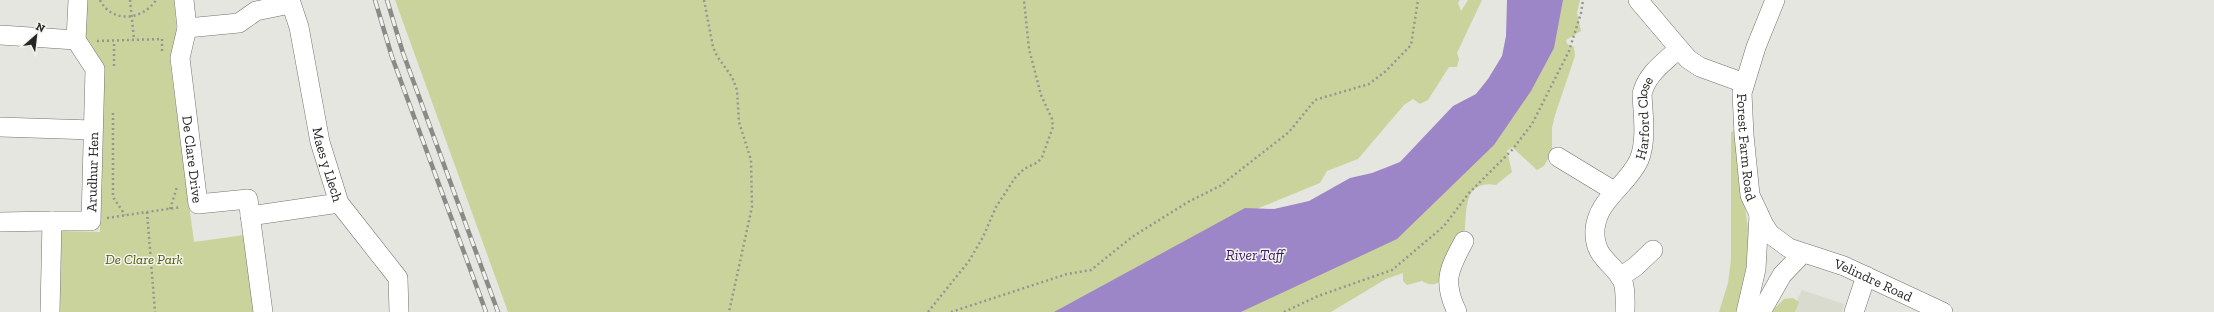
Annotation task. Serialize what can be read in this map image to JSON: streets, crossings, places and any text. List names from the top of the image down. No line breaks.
{"streets":{"street":["Harford Close","Forest Farm Road","De Clare Drive","Maes y Llech","Arudhur Hen","Velindre Road"]},"crossings":[["Forest Farm Road","Velindre Road"]],"water":["River Taff"],"parks":["De Clare Park"],"north":"top right"}
